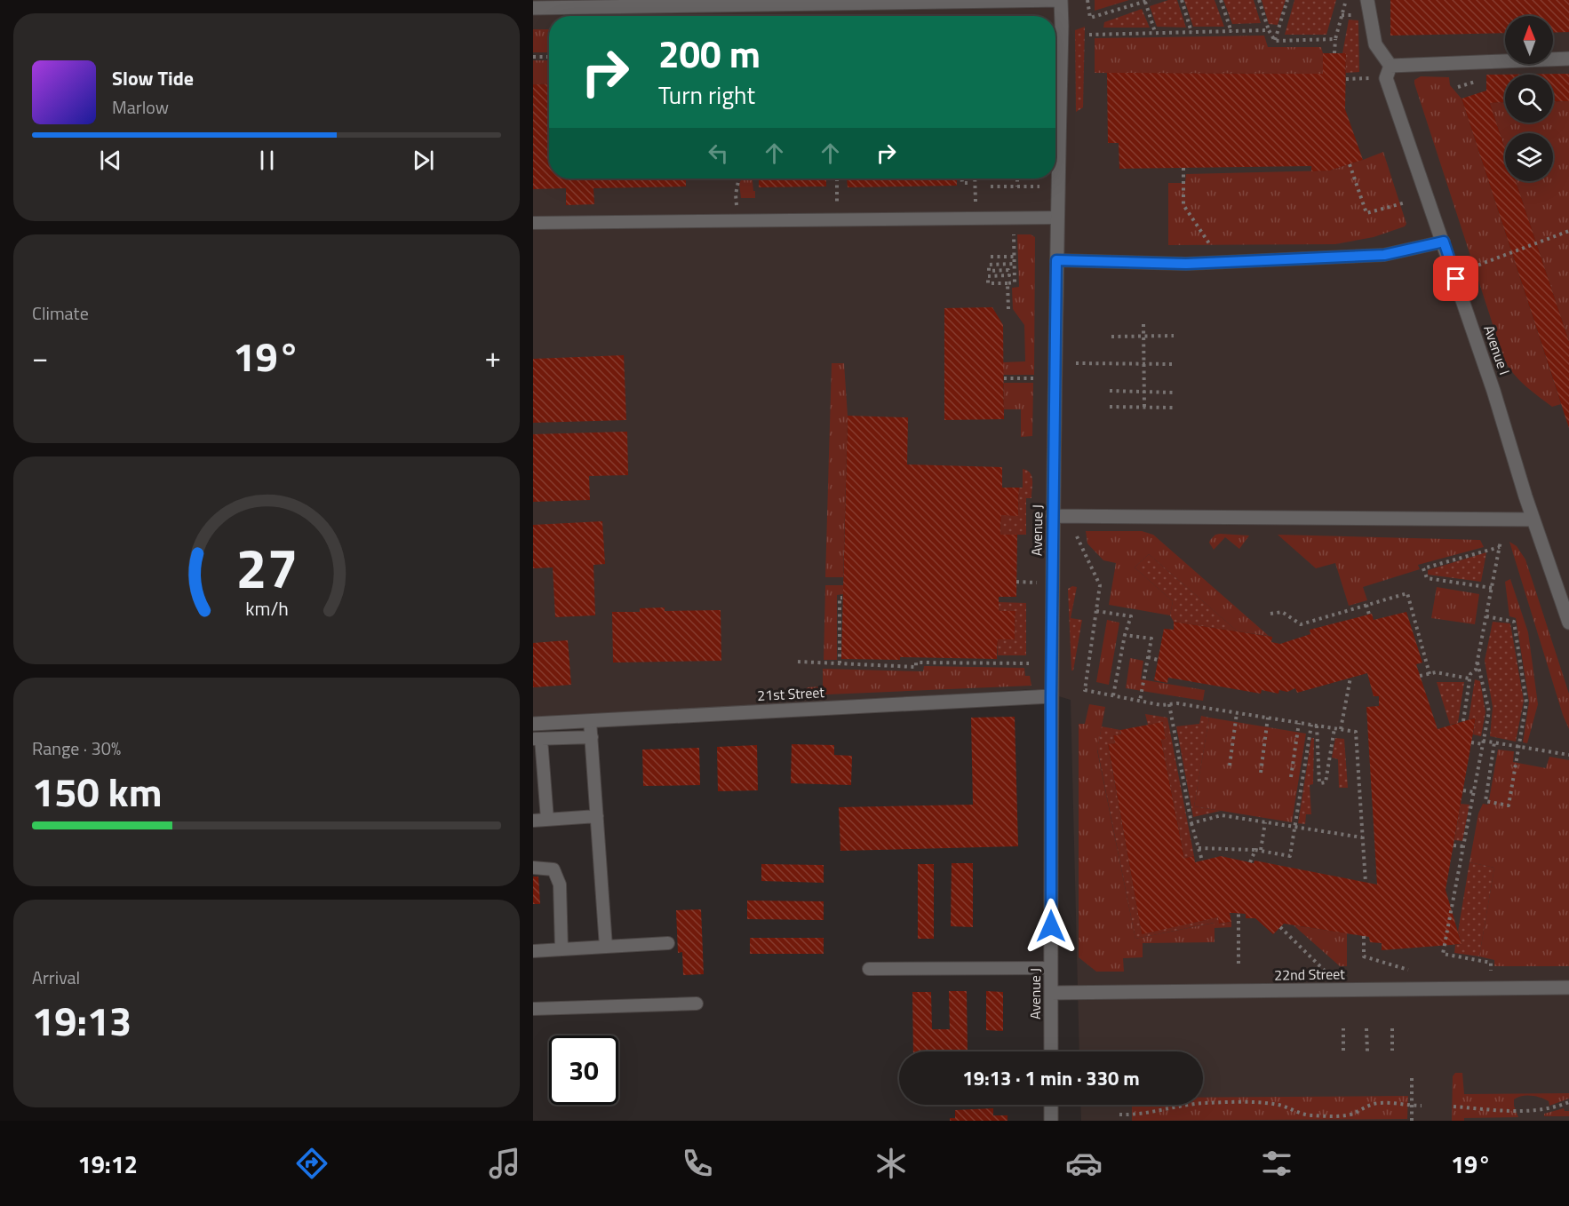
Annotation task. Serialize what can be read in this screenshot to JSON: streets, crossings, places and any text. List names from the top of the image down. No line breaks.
{"streets":{"street":["Avenue I","Avenue J","21st Street","22nd Street"]},"crossings":[["Avenue J","21st Street"],["Avenue J","22nd Street"]],"north":"top","page":{"turn":["200 m","Turn right"],"song":["Slow Tide","Marlow"],"tile":["Climate",["Range · 30%","150 km"],["Arrival","19:13"]],"heat":["−","19°","+"],"limit":"30","trip":"19:13 · 1 min · 330 m","tabs":["19:12","19°"],"gauge":["27","km/h"]}}
